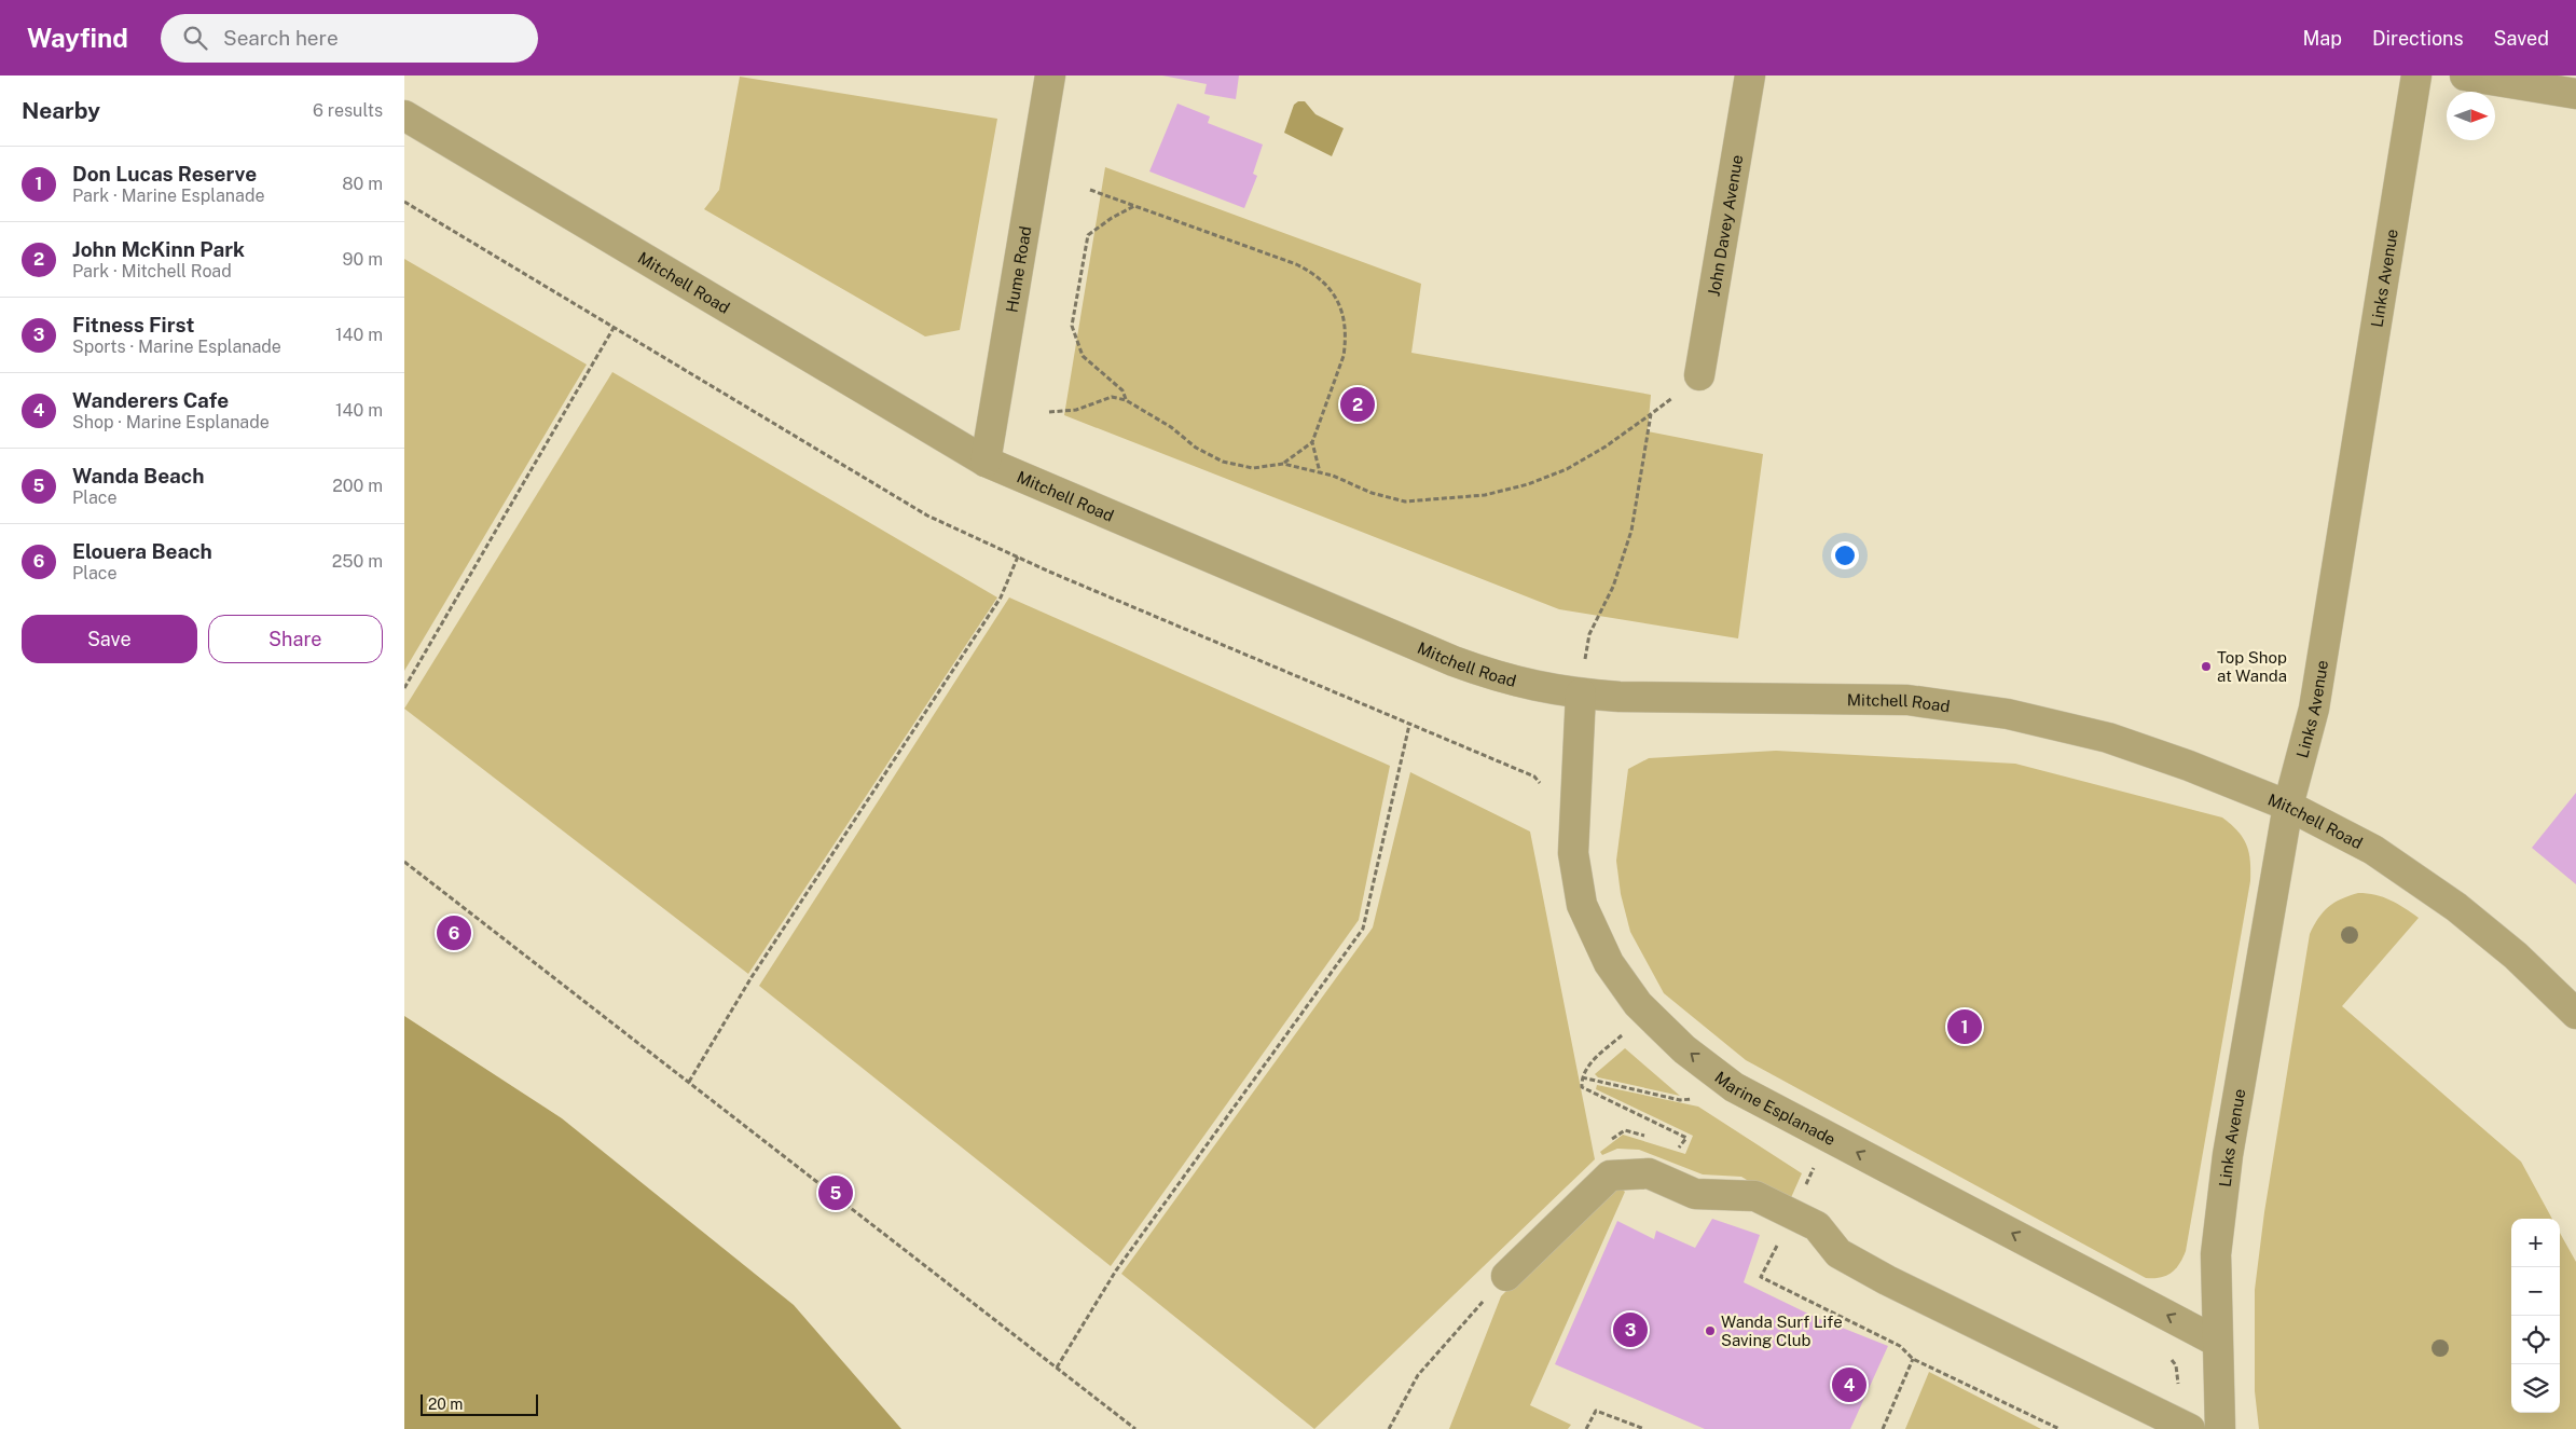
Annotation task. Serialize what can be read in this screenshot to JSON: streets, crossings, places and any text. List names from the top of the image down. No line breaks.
{"streets":{"street":["John Davey Avenue","Hume Road","Links Avenue","Mitchell Road","Marine Esplanade"]},"crossings":[["Hume Road","Mitchell Road"],["Links Avenue","Mitchell Road"],["Links Avenue","Marine Esplanade"],["Mitchell Road","Marine Esplanade"]],"places":["Top Shop at Wanda","Wanda Surf Life Saving Club"],"scale_bar":"20 m","north":"right","page":{"header":"Wayfind","search":"Search here","nav":["Map","Directions","Saved"],"heading":["Nearby","6 results"],"list":[{"mark":"1","name":"Don Lucas Reserve","note":"Park · Marine Esplanade","value":"80 m"},{"mark":"2","name":"John McKinn Park","note":"Park · Mitchell Road","value":"90 m"},{"mark":"3","name":"Fitness First","note":"Sports · Marine Esplanade","value":"140 m"},{"mark":"4","name":"Wanderers Cafe","note":"Shop · Marine Esplanade","value":"140 m"},{"mark":"5","name":"Wanda Beach","note":"Place","value":"200 m"},{"mark":"6","name":"Elouera Beach","note":"Place","value":"250 m"}],"pins":["2","6","1","5","3","4"],"buttons":["Save","Share"],"map_buttons":["+","−"],"scale":"20 m"}}
